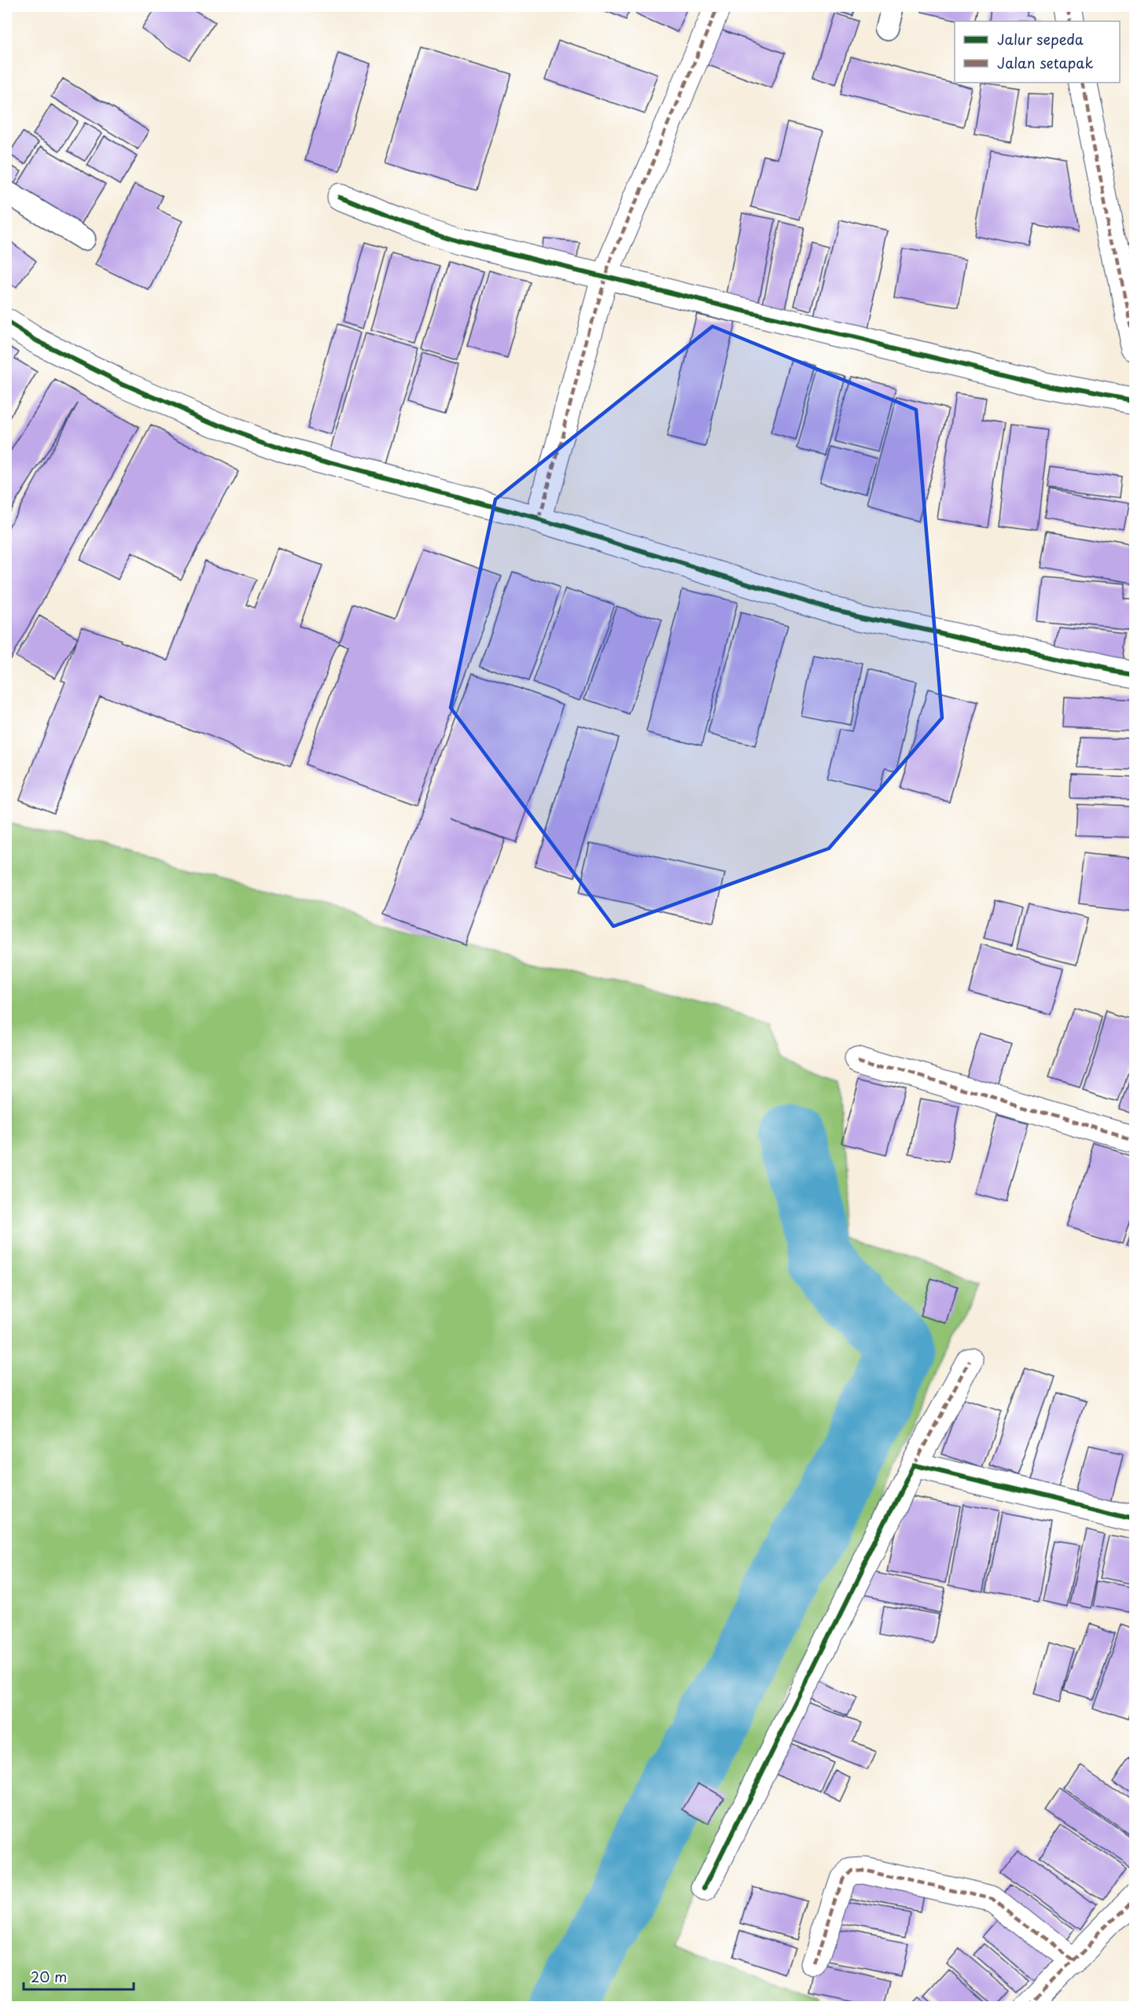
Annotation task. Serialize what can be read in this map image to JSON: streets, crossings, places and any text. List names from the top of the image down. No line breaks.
{"legend":["Jalur sepeda","Jalan setapak"],"scale_bar":"20 m"}
